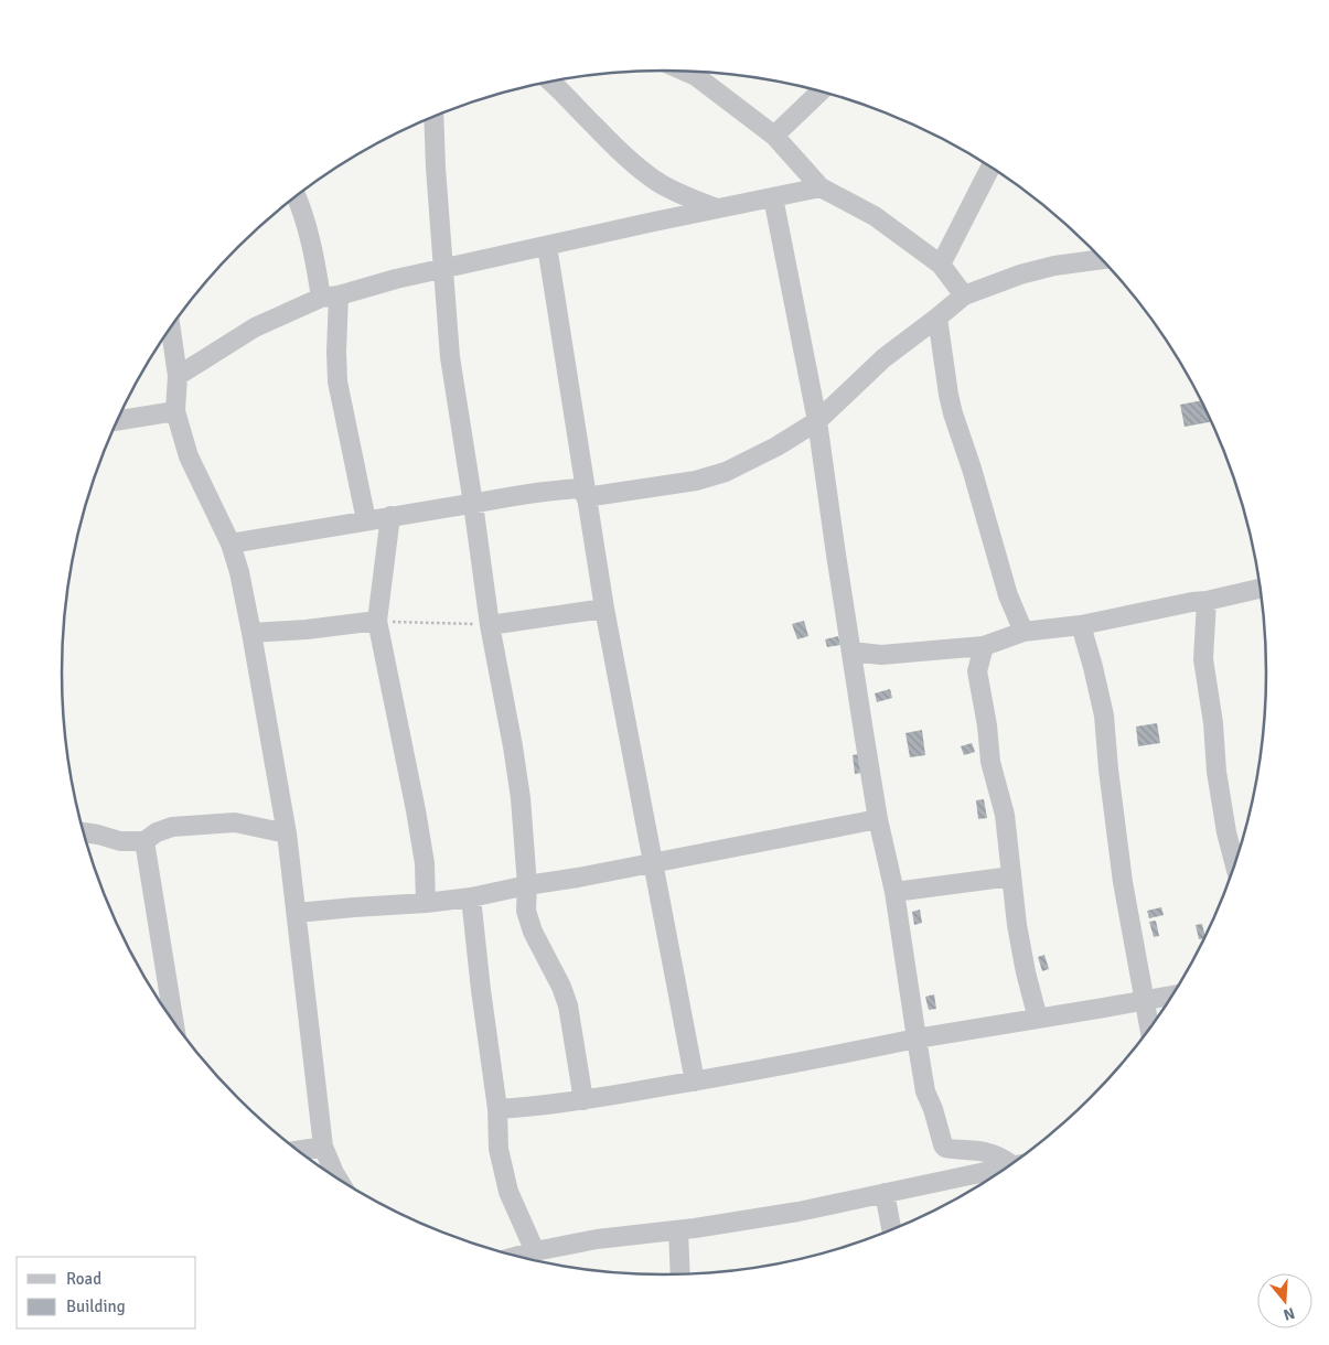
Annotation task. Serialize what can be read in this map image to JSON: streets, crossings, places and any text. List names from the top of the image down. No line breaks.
{"legend":["Road","Building"],"north":"bottom"}
